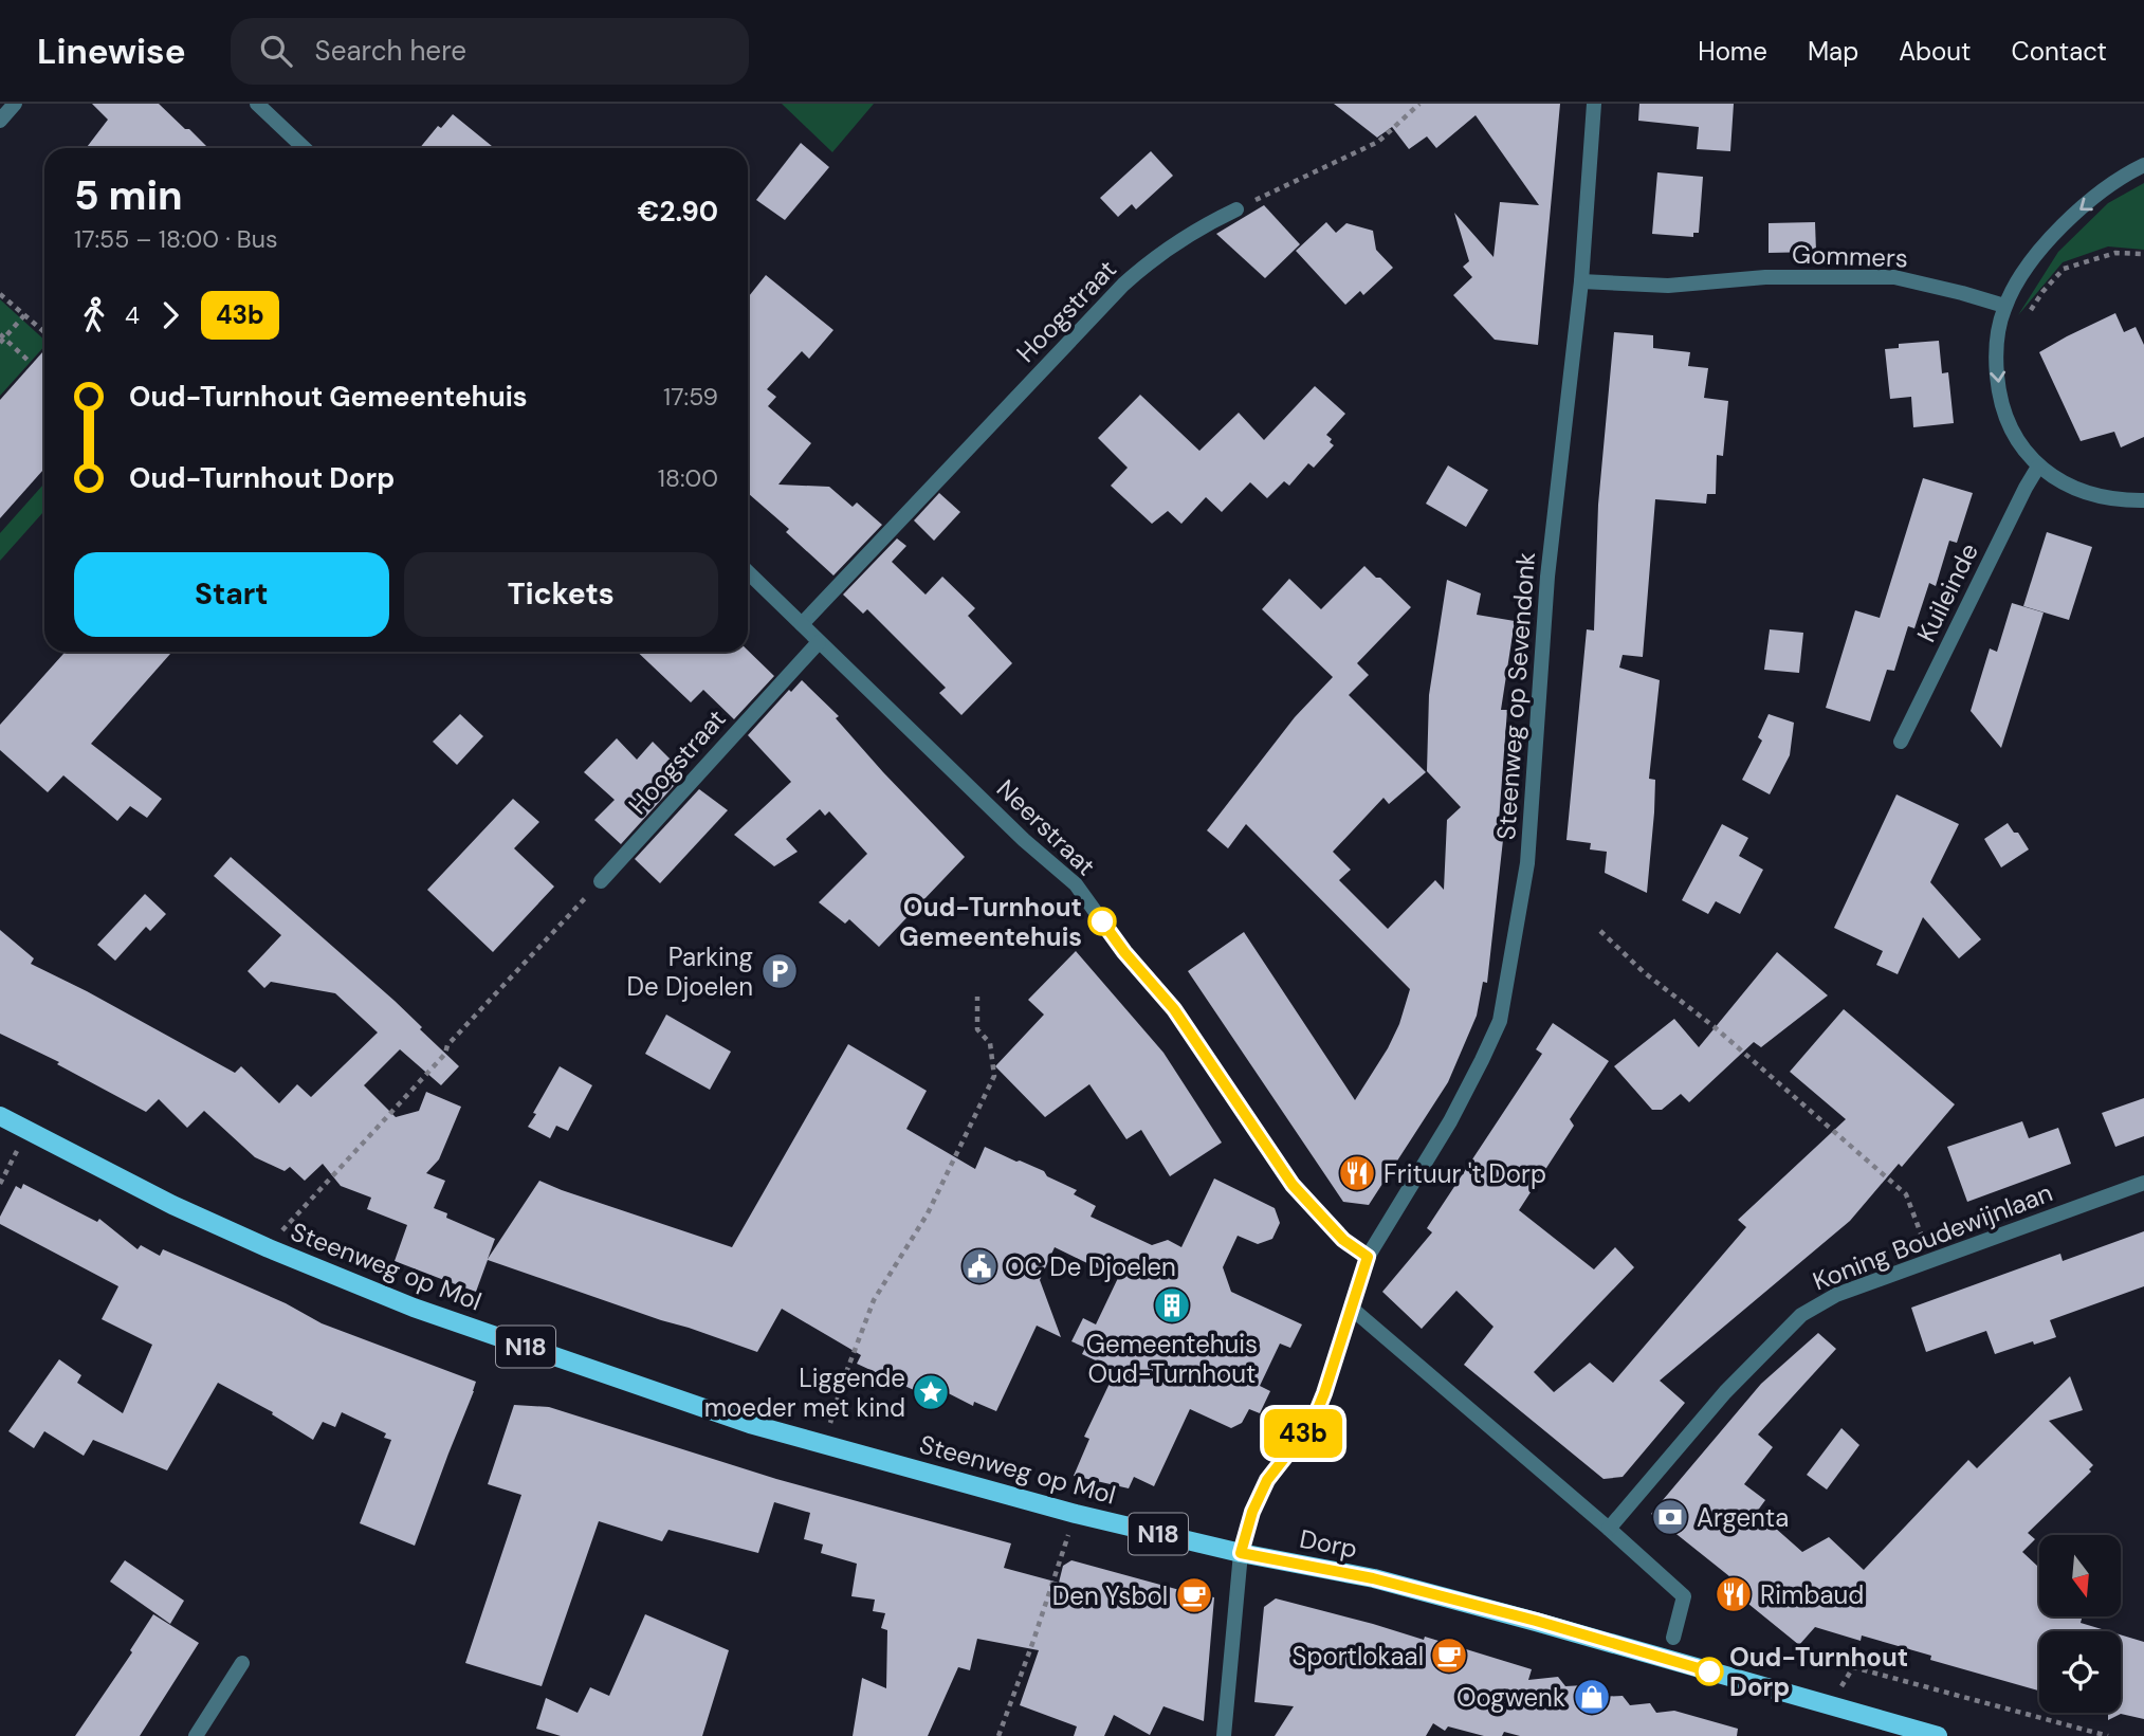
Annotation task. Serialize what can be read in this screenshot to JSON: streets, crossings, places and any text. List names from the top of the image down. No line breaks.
{"streets":{"main road":["Steenweg op Mol","N18","Dorp"],"street":["Gommers","Hoogstraat","Kuileinde","Steenweg op Sevendonk","Neerstraat","Koning Boudewijnlaan"]},"crossings":[["Gommers","Steenweg op Sevendonk"],["Hoogstraat","Neerstraat"],["Steenweg op Sevendonk","Neerstraat"],["Steenweg op Mol","Dorp"]],"places":{"other":["Oud-Turnhout Gemeentehuis","Oud-Turnhout Dorp"],"parking":["Parking De Djoelen"],"restaurant":["Frituur 't Dorp","Rimbaud"],"public building":["OC De Djoelen"],"building":["Gemeentehuis Oud-Turnhout"],"place":["Liggende moeder met kind"],"bank":["Argenta"],"cafe":["Den Ysbol","Sportlokaal"],"shop":["Oogwenk"]},"lines":["bus line 43b"],"north":"bottom","page":{"header":"Linewise","search":"Search here","nav":["Home","Map","About","Contact"],"on_map":"43b","heading":["5 min","17:55 – 18:00 · Bus","€2.90"],"legs":["4","43b"],"list":[{"name":"Oud-Turnhout Gemeentehuis","value":"17:59"},{"name":"Oud-Turnhout Dorp","value":"18:00"}],"buttons":["Start","Tickets"]}}
